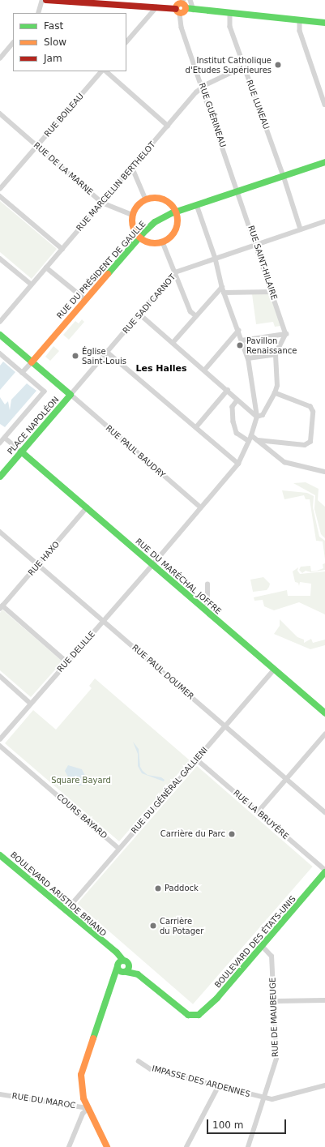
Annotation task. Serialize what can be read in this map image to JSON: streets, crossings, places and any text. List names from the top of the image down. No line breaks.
{"streets":{"street":["RUE LUNEAU","RUE BOILEAU","RUE GUÉRINEAU","RUE DE LA MARNE","RUE MARCELLIN BERTHELOT","RUE SAINT-HILAIRE","RUE DU PRÉSIDENT DE GAULLE","RUE SADI CARNOT","PLACE NAPOLÉON","RUE PAUL BAUDRY","RUE HAXO","RUE DU MARÉCHAL JOFFRE","RUE DELILLE","RUE PAUL DOUMER","RUE DU GÉNÉRAL GALLIENI","RUE LA BRUYÈRE","COURS BAYARD","BOULEVARD ARISTIDE BRIAND","BOULEVARD DES ÉTATS-UNIS","RUE DE MAUBEUGE","IMPASSE DES ARDENNES","RUE DU MAROC"]},"crossings":[["RUE LUNEAU","RUE MARCELLIN BERTHELOT"],["RUE LUNEAU","RUE DU PRÉSIDENT DE GAULLE"],["RUE LUNEAU","RUE SADI CARNOT"],["RUE BOILEAU","RUE DE LA MARNE"],["RUE GUÉRINEAU","RUE MARCELLIN BERTHELOT"],["RUE GUÉRINEAU","RUE SAINT-HILAIRE"],["RUE GUÉRINEAU","RUE DU PRÉSIDENT DE GAULLE"],["RUE DE LA MARNE","RUE MARCELLIN BERTHELOT"],["RUE SAINT-HILAIRE","RUE DU PRÉSIDENT DE GAULLE"],["RUE SAINT-HILAIRE","RUE SADI CARNOT"],["RUE DU PRÉSIDENT DE GAULLE","PLACE NAPOLÉON"],["RUE SADI CARNOT","PLACE NAPOLÉON"],["RUE SADI CARNOT","RUE PAUL BAUDRY"],["PLACE NAPOLÉON","RUE PAUL BAUDRY"],["PLACE NAPOLÉON","RUE DU MARÉCHAL JOFFRE"],["RUE PAUL BAUDRY","RUE DELILLE"],["RUE HAXO","RUE DU MARÉCHAL JOFFRE"],["RUE HAXO","RUE PAUL DOUMER"],["RUE DU MARÉCHAL JOFFRE","RUE DELILLE"],["RUE DU MARÉCHAL JOFFRE","RUE DU GÉNÉRAL GALLIENI"],["RUE DELILLE","RUE PAUL DOUMER"],["RUE PAUL DOUMER","RUE DU GÉNÉRAL GALLIENI"],["RUE DU GÉNÉRAL GALLIENI","RUE LA BRUYÈRE"],["RUE DU GÉNÉRAL GALLIENI","COURS BAYARD"],["RUE DU GÉNÉRAL GALLIENI","BOULEVARD ARISTIDE BRIAND"],["RUE LA BRUYÈRE","BOULEVARD DES ÉTATS-UNIS"],["BOULEVARD ARISTIDE BRIAND","BOULEVARD DES ÉTATS-UNIS"],["BOULEVARD DES ÉTATS-UNIS","RUE DE MAUBEUGE"],["RUE DE MAUBEUGE","IMPASSE DES ARDENNES"]],"districts":["Les Halles"],"parks":["Square Bayard"],"places":["Institut Catholique d'Etudes Supérieures","Pavillon Renaissance","Église Saint-Louis","Carrière du Parc","Paddock","Carrière du Potager"],"legend":["Fast","Slow","Jam"],"scale_bar":"100 m"}
